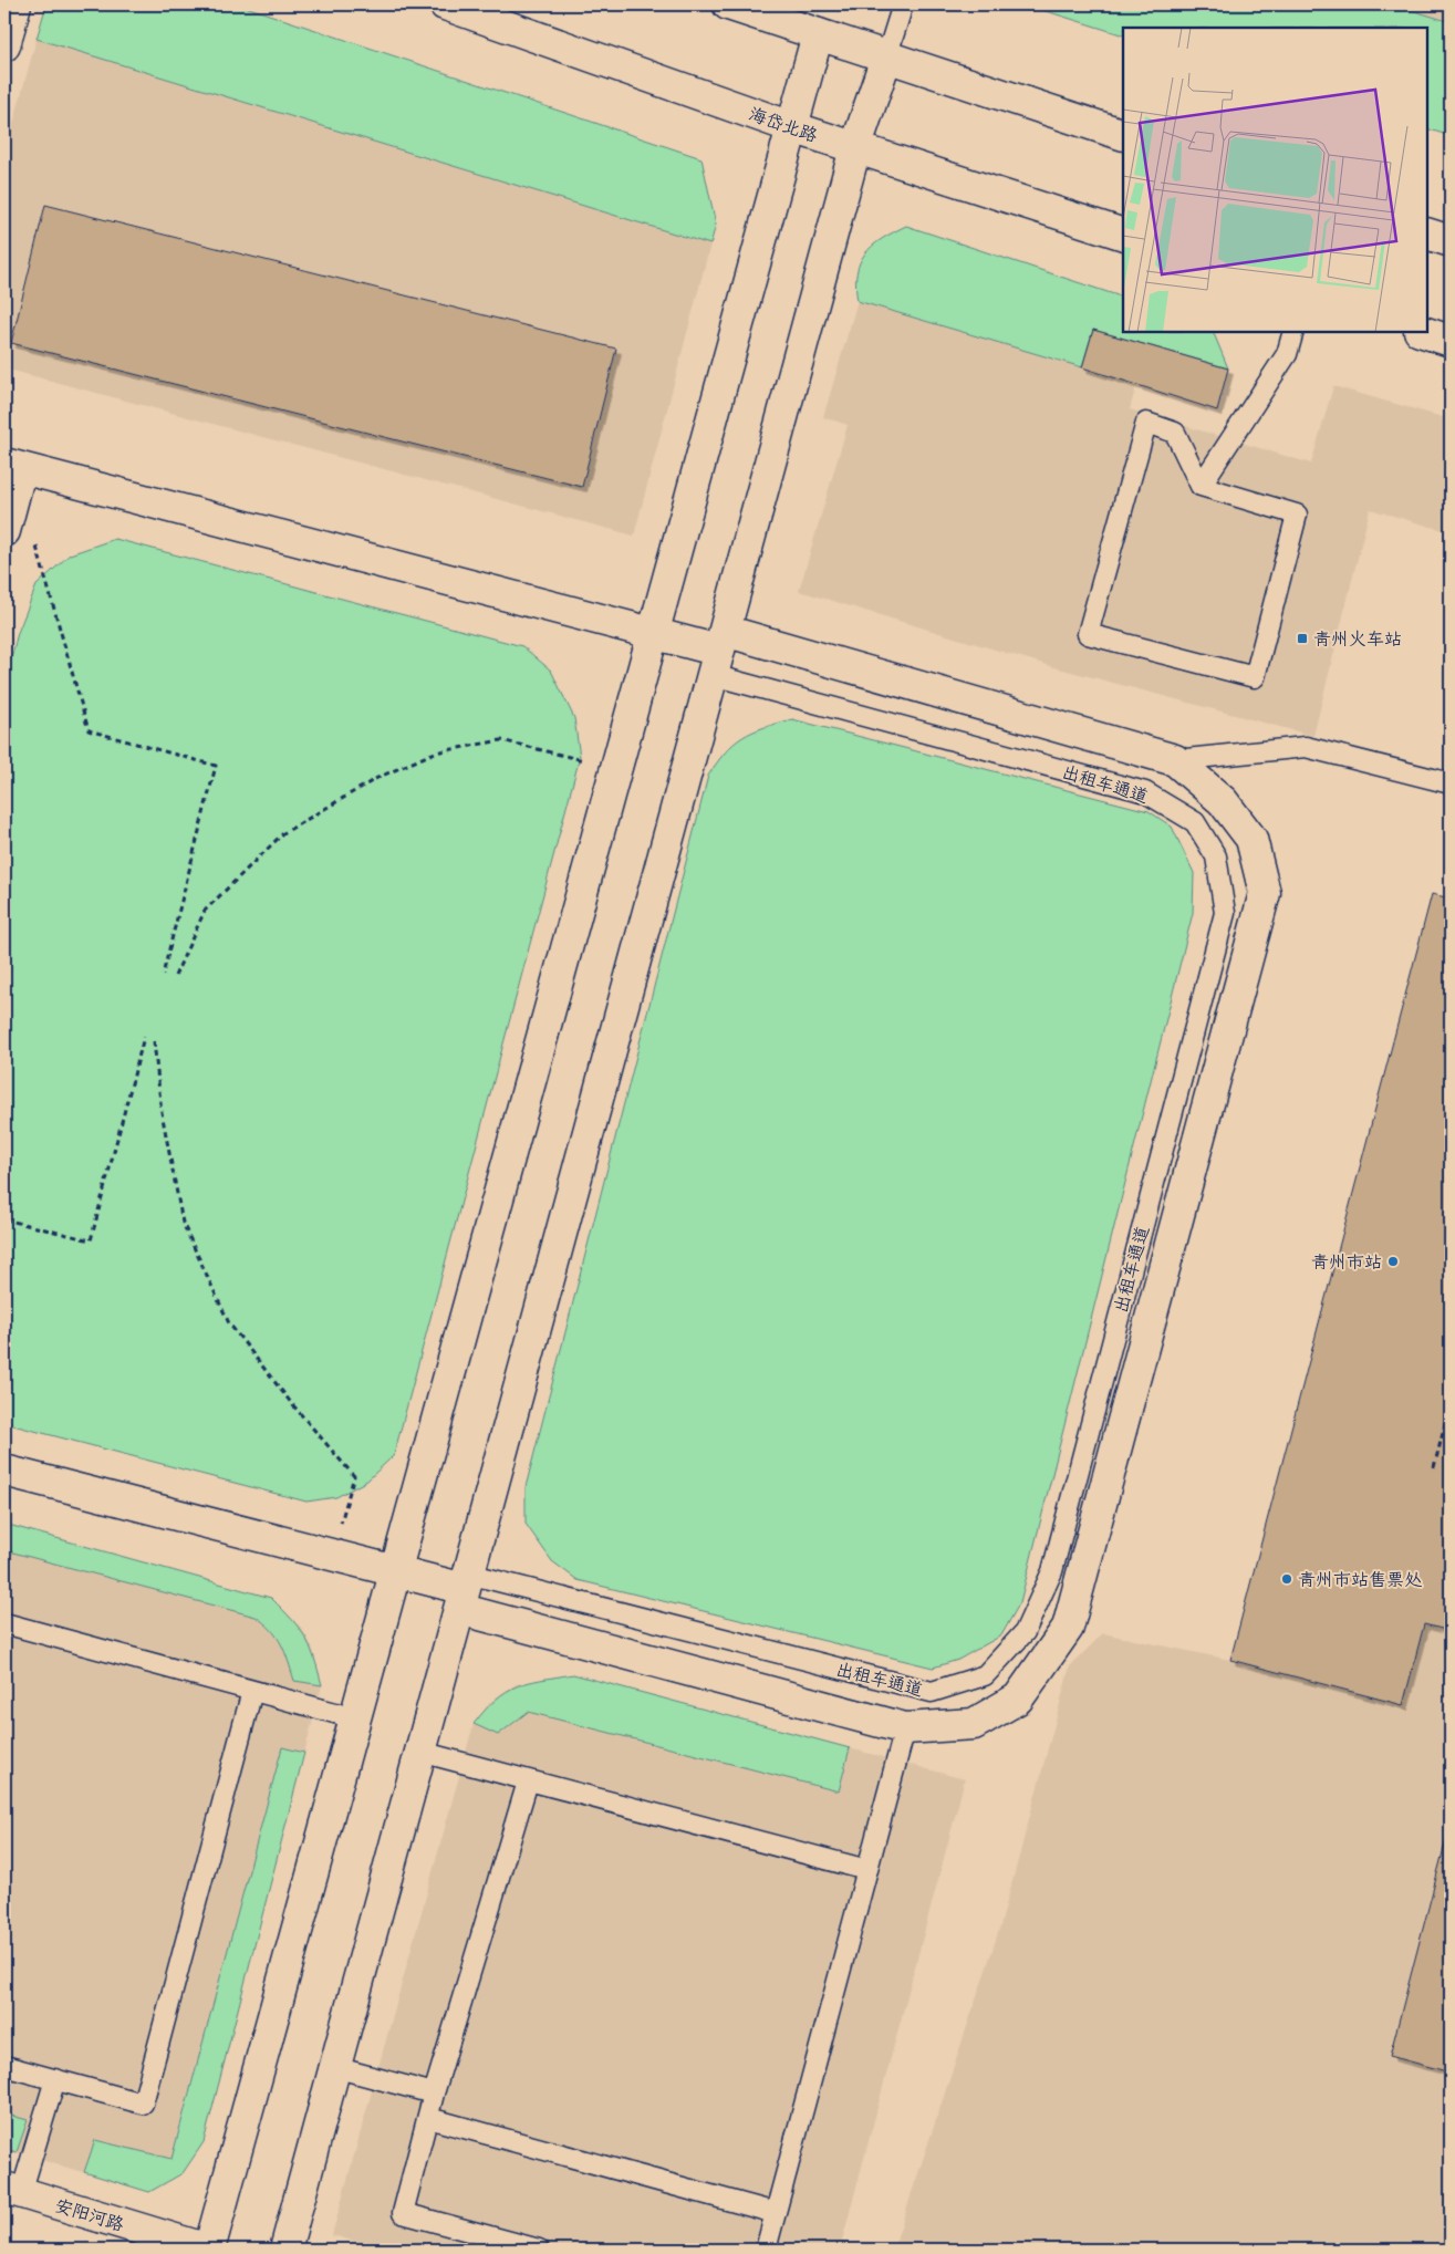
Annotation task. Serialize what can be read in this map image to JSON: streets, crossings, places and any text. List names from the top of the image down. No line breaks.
{"streets":{"main road":["海岱北路","安阳河路"],"lane":["出租车通道"]},"places":{"transit":["青州火车站"],"other":["青州市站","青州市站售票处"]}}
